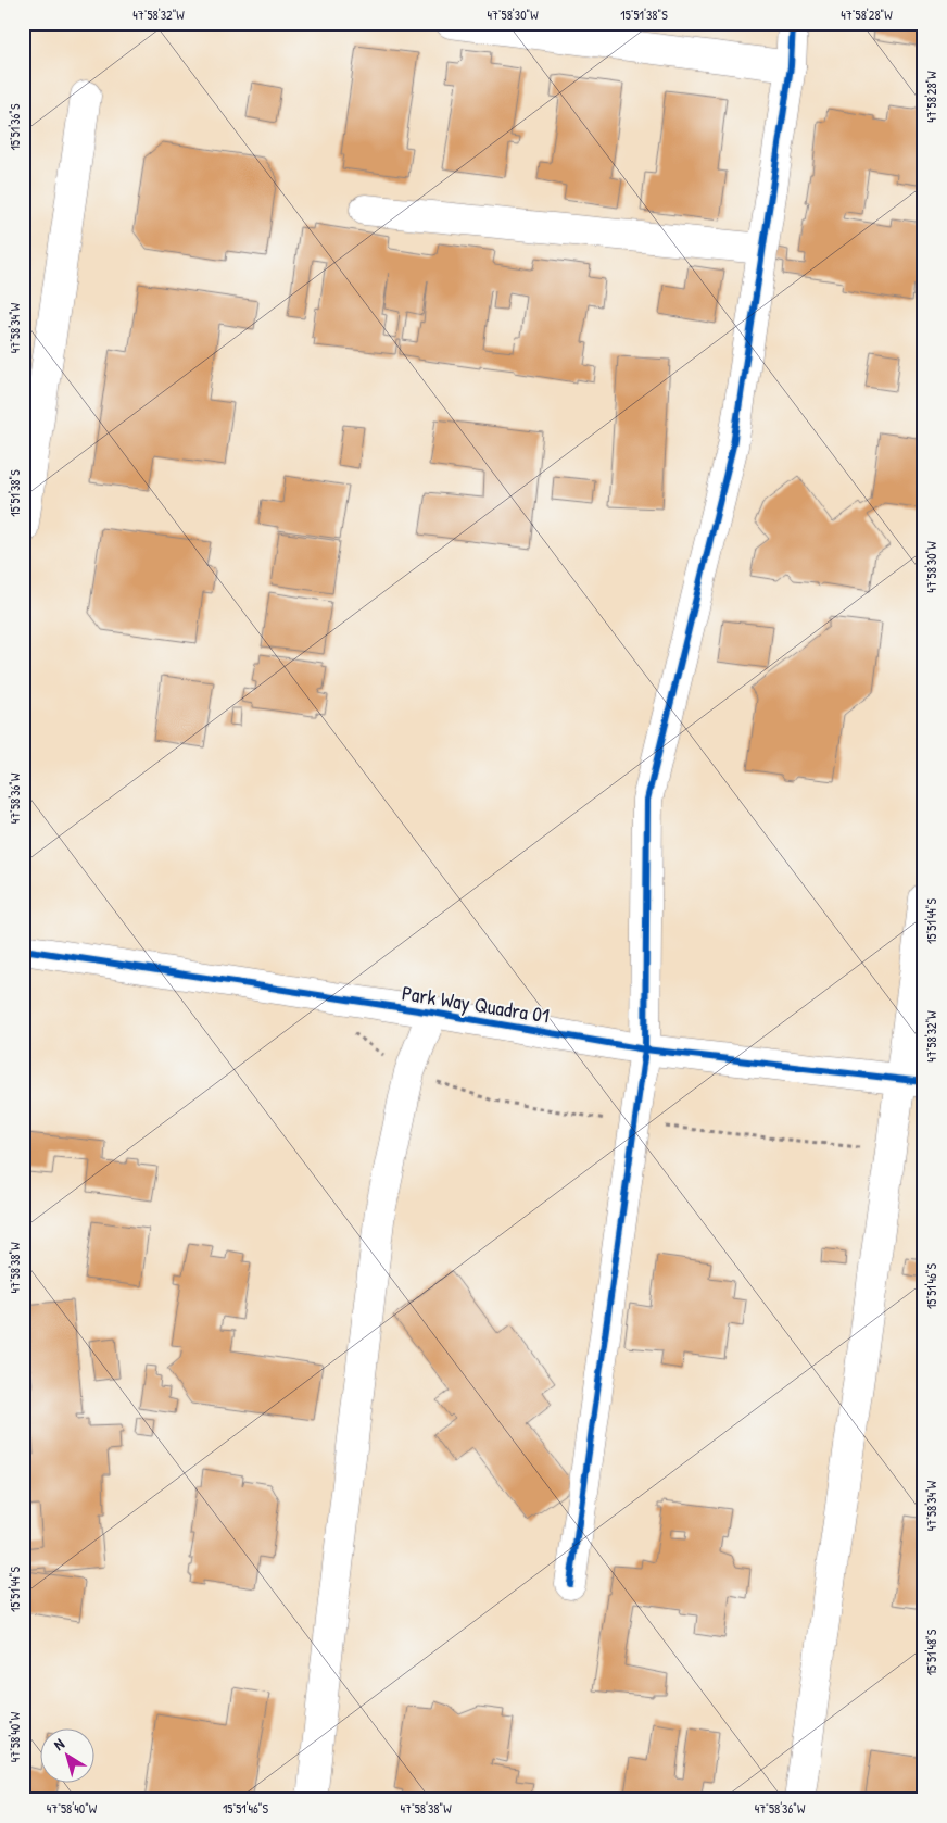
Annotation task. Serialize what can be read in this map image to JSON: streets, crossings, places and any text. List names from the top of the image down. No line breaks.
{"streets":{"street":["Park Way Quadra 01"]},"north":"top left","coordinates":["47°58'32\"W","47°58'30\"W","15°51'38\"S","47°58'28\"W","15°51'36\"S","47°58'34\"W","47°58'36\"W","15°51'44\"S","47°58'38\"W","15°51'46\"S","15°51'48\"S","47°58'40\"W"]}
